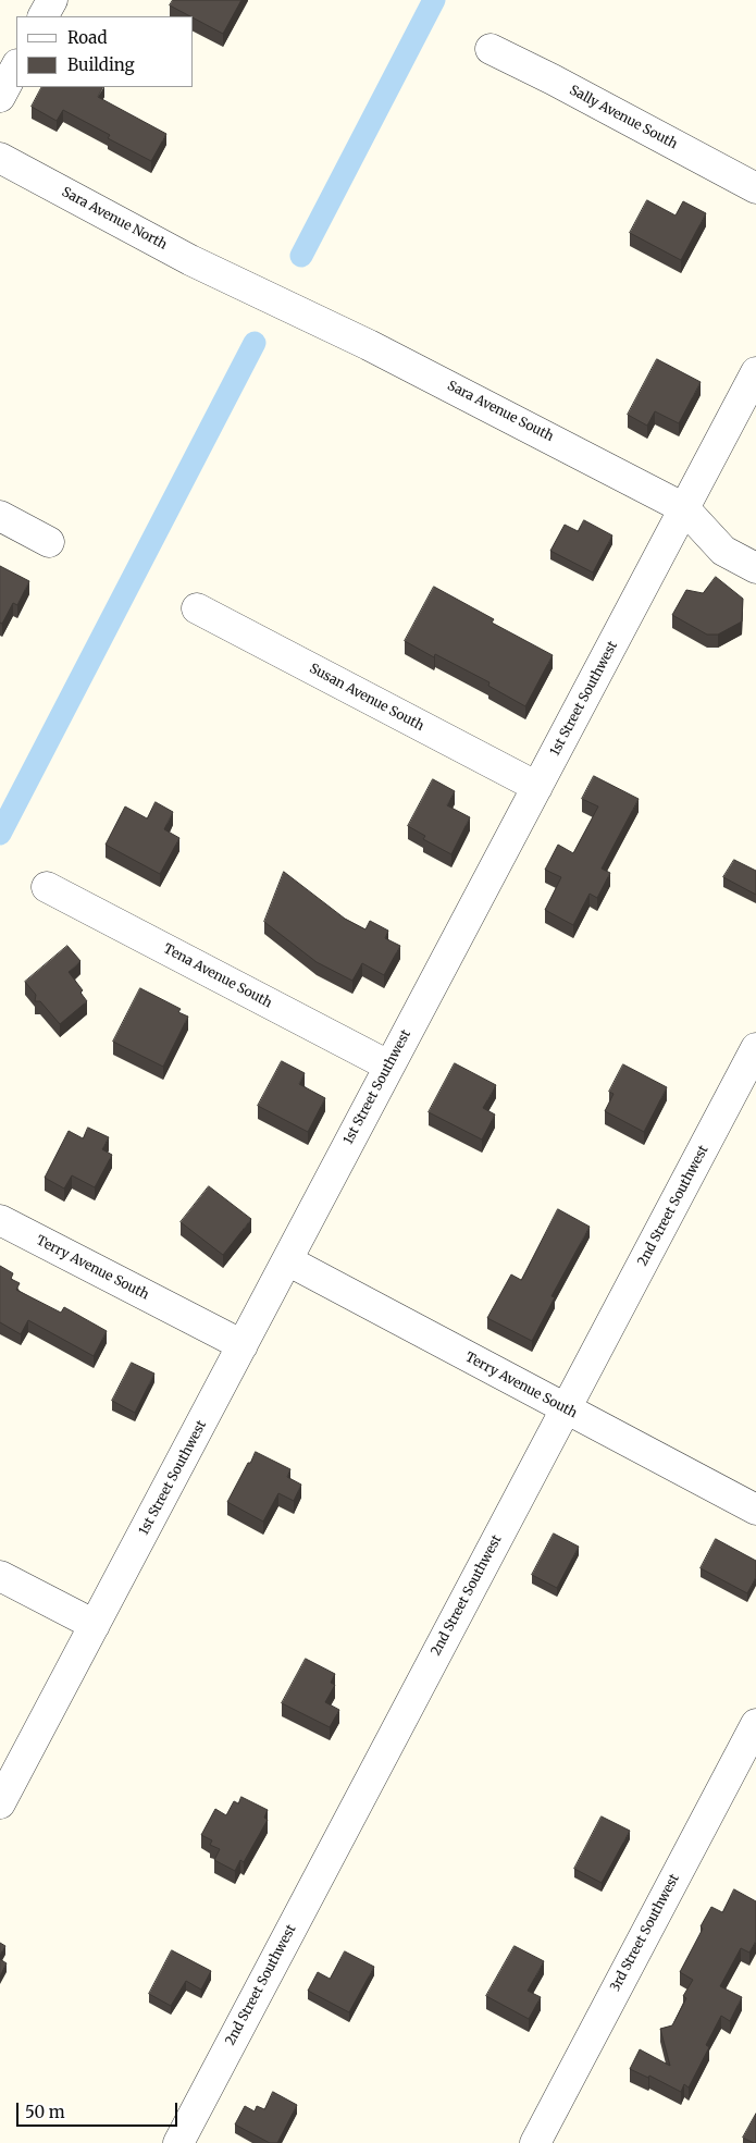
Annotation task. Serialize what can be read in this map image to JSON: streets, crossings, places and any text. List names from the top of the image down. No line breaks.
{"streets":{"street":["Sally Avenue South","Sara Avenue North","Sara Avenue South","Susan Avenue South","1st Street Southwest","Tena Avenue South","2nd Street Southwest","Terry Avenue South","3rd Street Southwest"]},"crossings":[["Sara Avenue North","Sara Avenue South"],["Sara Avenue South","1st Street Southwest"],["Susan Avenue South","1st Street Southwest"],["1st Street Southwest","Tena Avenue South"],["1st Street Southwest","Terry Avenue South"],["2nd Street Southwest","Terry Avenue South"]],"legend":["Road","Building"],"scale_bar":"50 m"}
